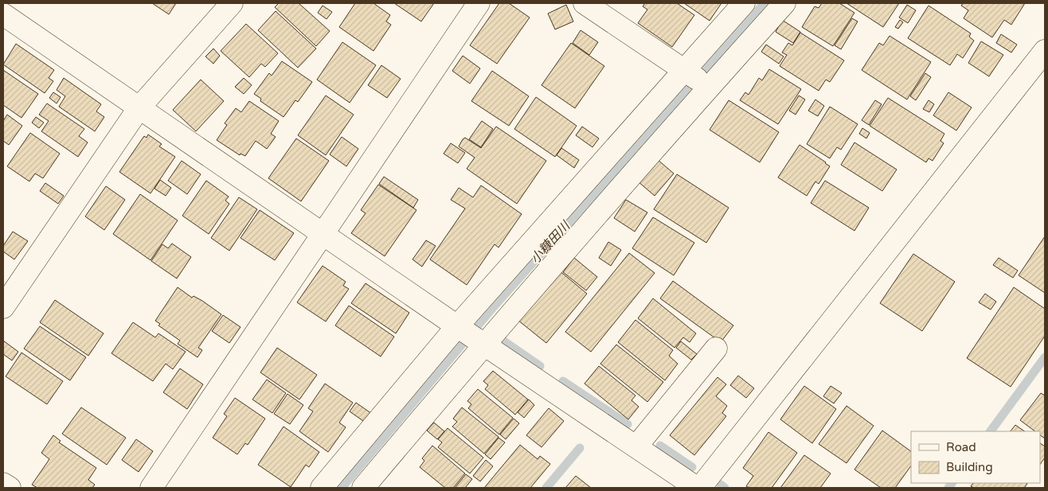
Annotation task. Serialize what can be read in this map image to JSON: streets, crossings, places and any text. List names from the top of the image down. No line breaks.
{"water":["小糠田川"],"legend":["Road","Building"]}
